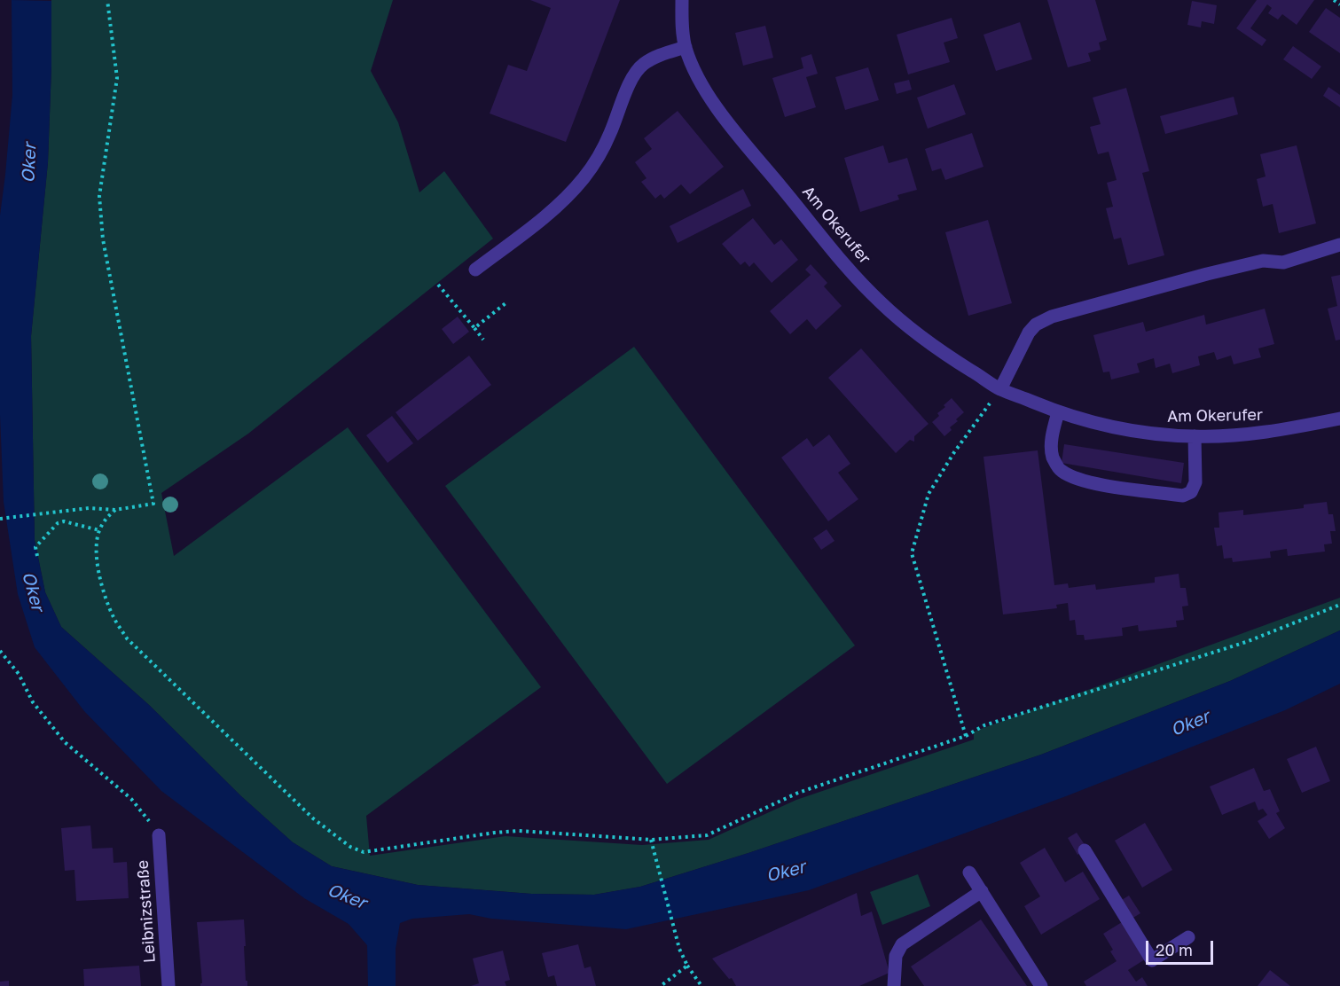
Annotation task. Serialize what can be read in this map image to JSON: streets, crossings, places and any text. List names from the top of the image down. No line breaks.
{"streets":{"street":["Am Okerufer","Leibnizstraße"]},"water":["Oker"],"scale_bar":"20 m"}
